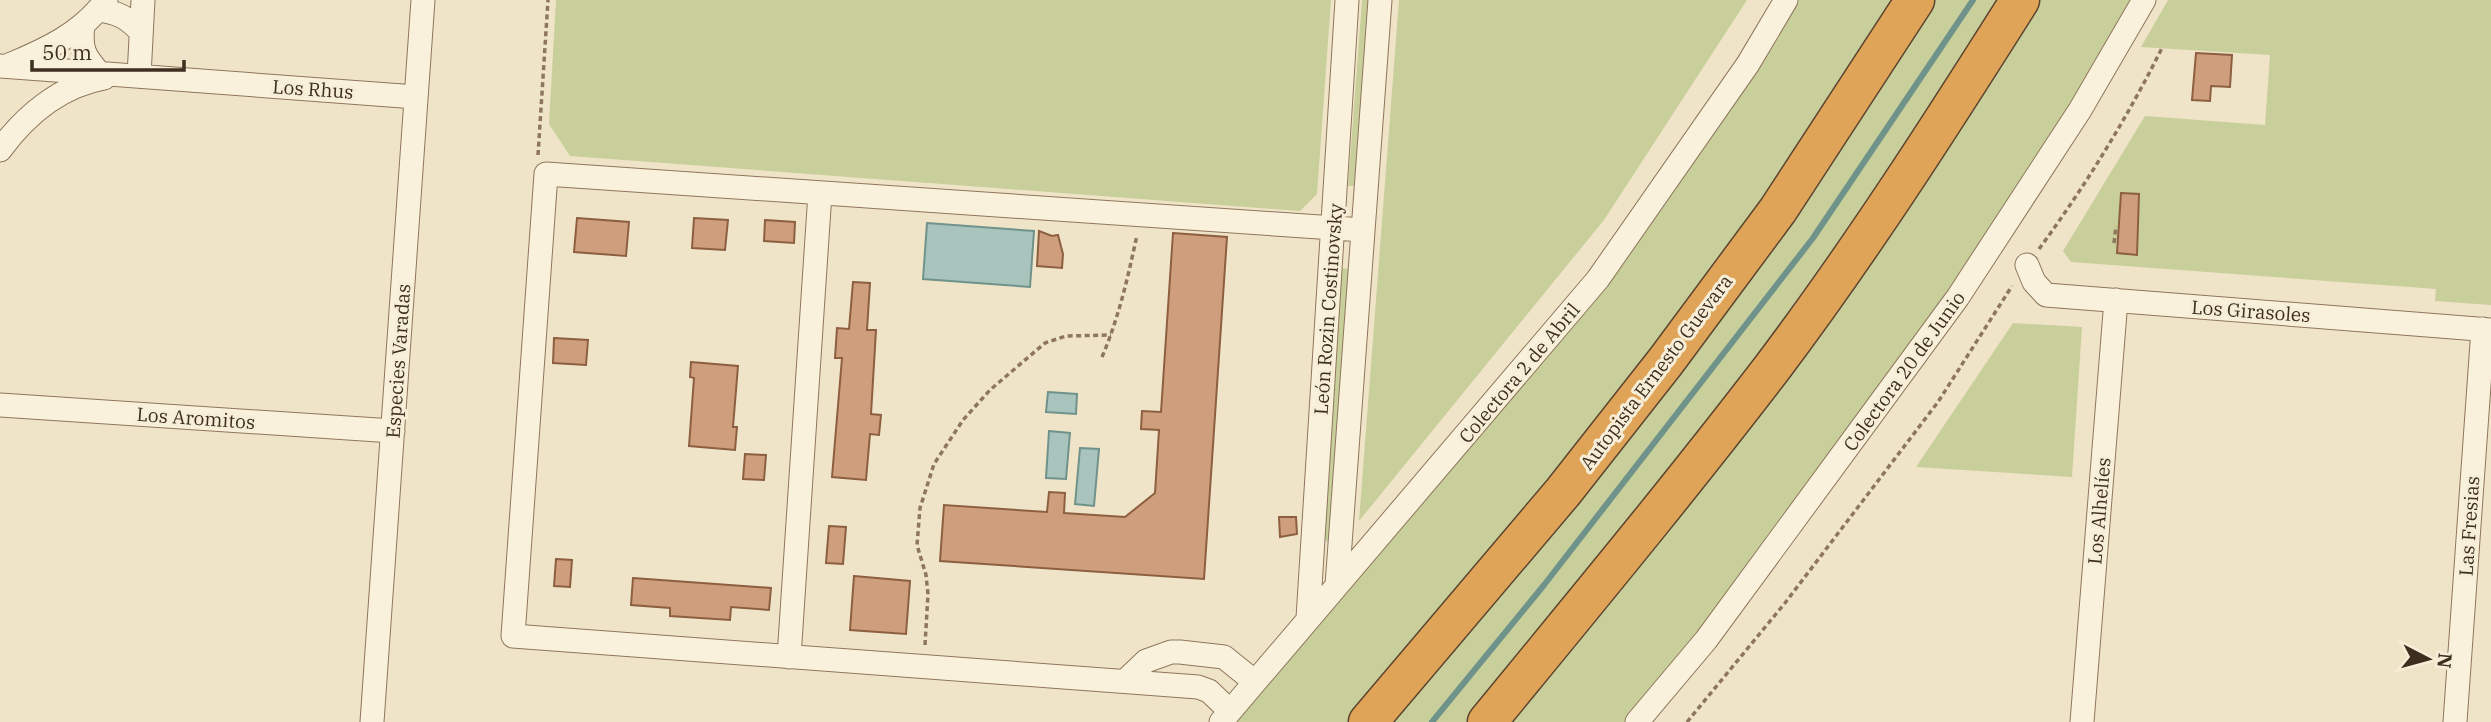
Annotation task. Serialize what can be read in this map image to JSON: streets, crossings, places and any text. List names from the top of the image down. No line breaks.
{"streets":{"highway":["Autopista Ernesto Guevara"],"street":["Los Rhus","León Rozin Costinovsky","Los Girasoles","Especies Varadas","Colectora 20 de Junio","Colectora 2 de Abril","Los Aromitos","Los Alhelíes","Las Fresias"]},"crossings":[["Los Rhus","Especies Varadas"],["León Rozin Costinovsky","Colectora 2 de Abril"],["Los Girasoles","Los Alhelíes"],["Los Girasoles","Las Fresias"],["Especies Varadas","Los Aromitos"]],"scale_bar":"50 m","north":"right"}
